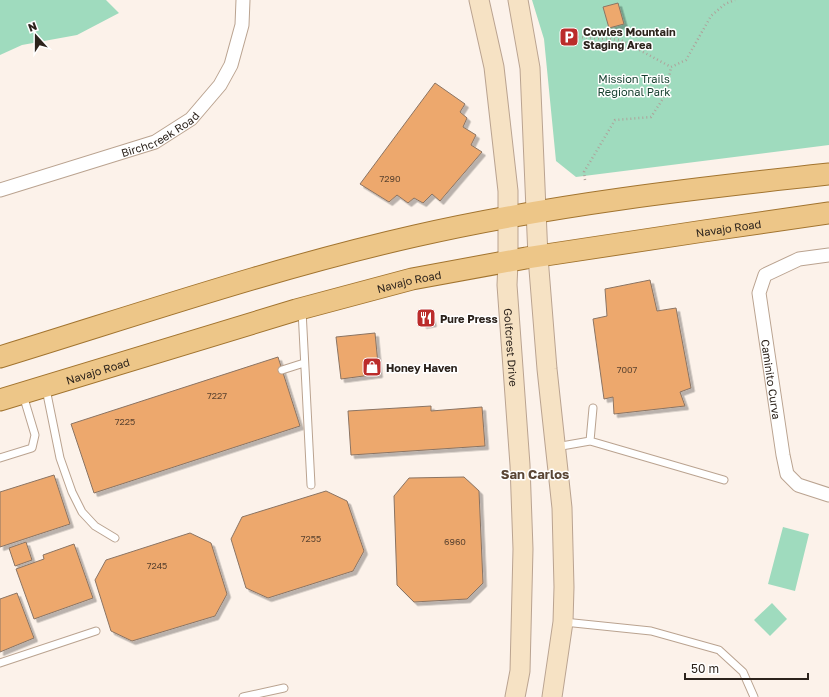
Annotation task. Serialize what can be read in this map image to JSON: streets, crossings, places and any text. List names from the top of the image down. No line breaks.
{"streets":{"main road":["Navajo Road","Golfcrest Drive"],"street":["Birchcreek Road","Caminito Curva"]},"crossings":[["Navajo Road","Golfcrest Drive"]],"districts":["San Carlos"],"parks":["Mission Trails Regional Park"],"places":{"parking":["Cowles Mountain Staging Area"],"restaurant":["Pure Press"],"shop":["Honey Haven"]},"house_numbers":["7290","7007","7227","7225","7255","6960","7245"],"scale_bar":"50 m","north":"top"}
